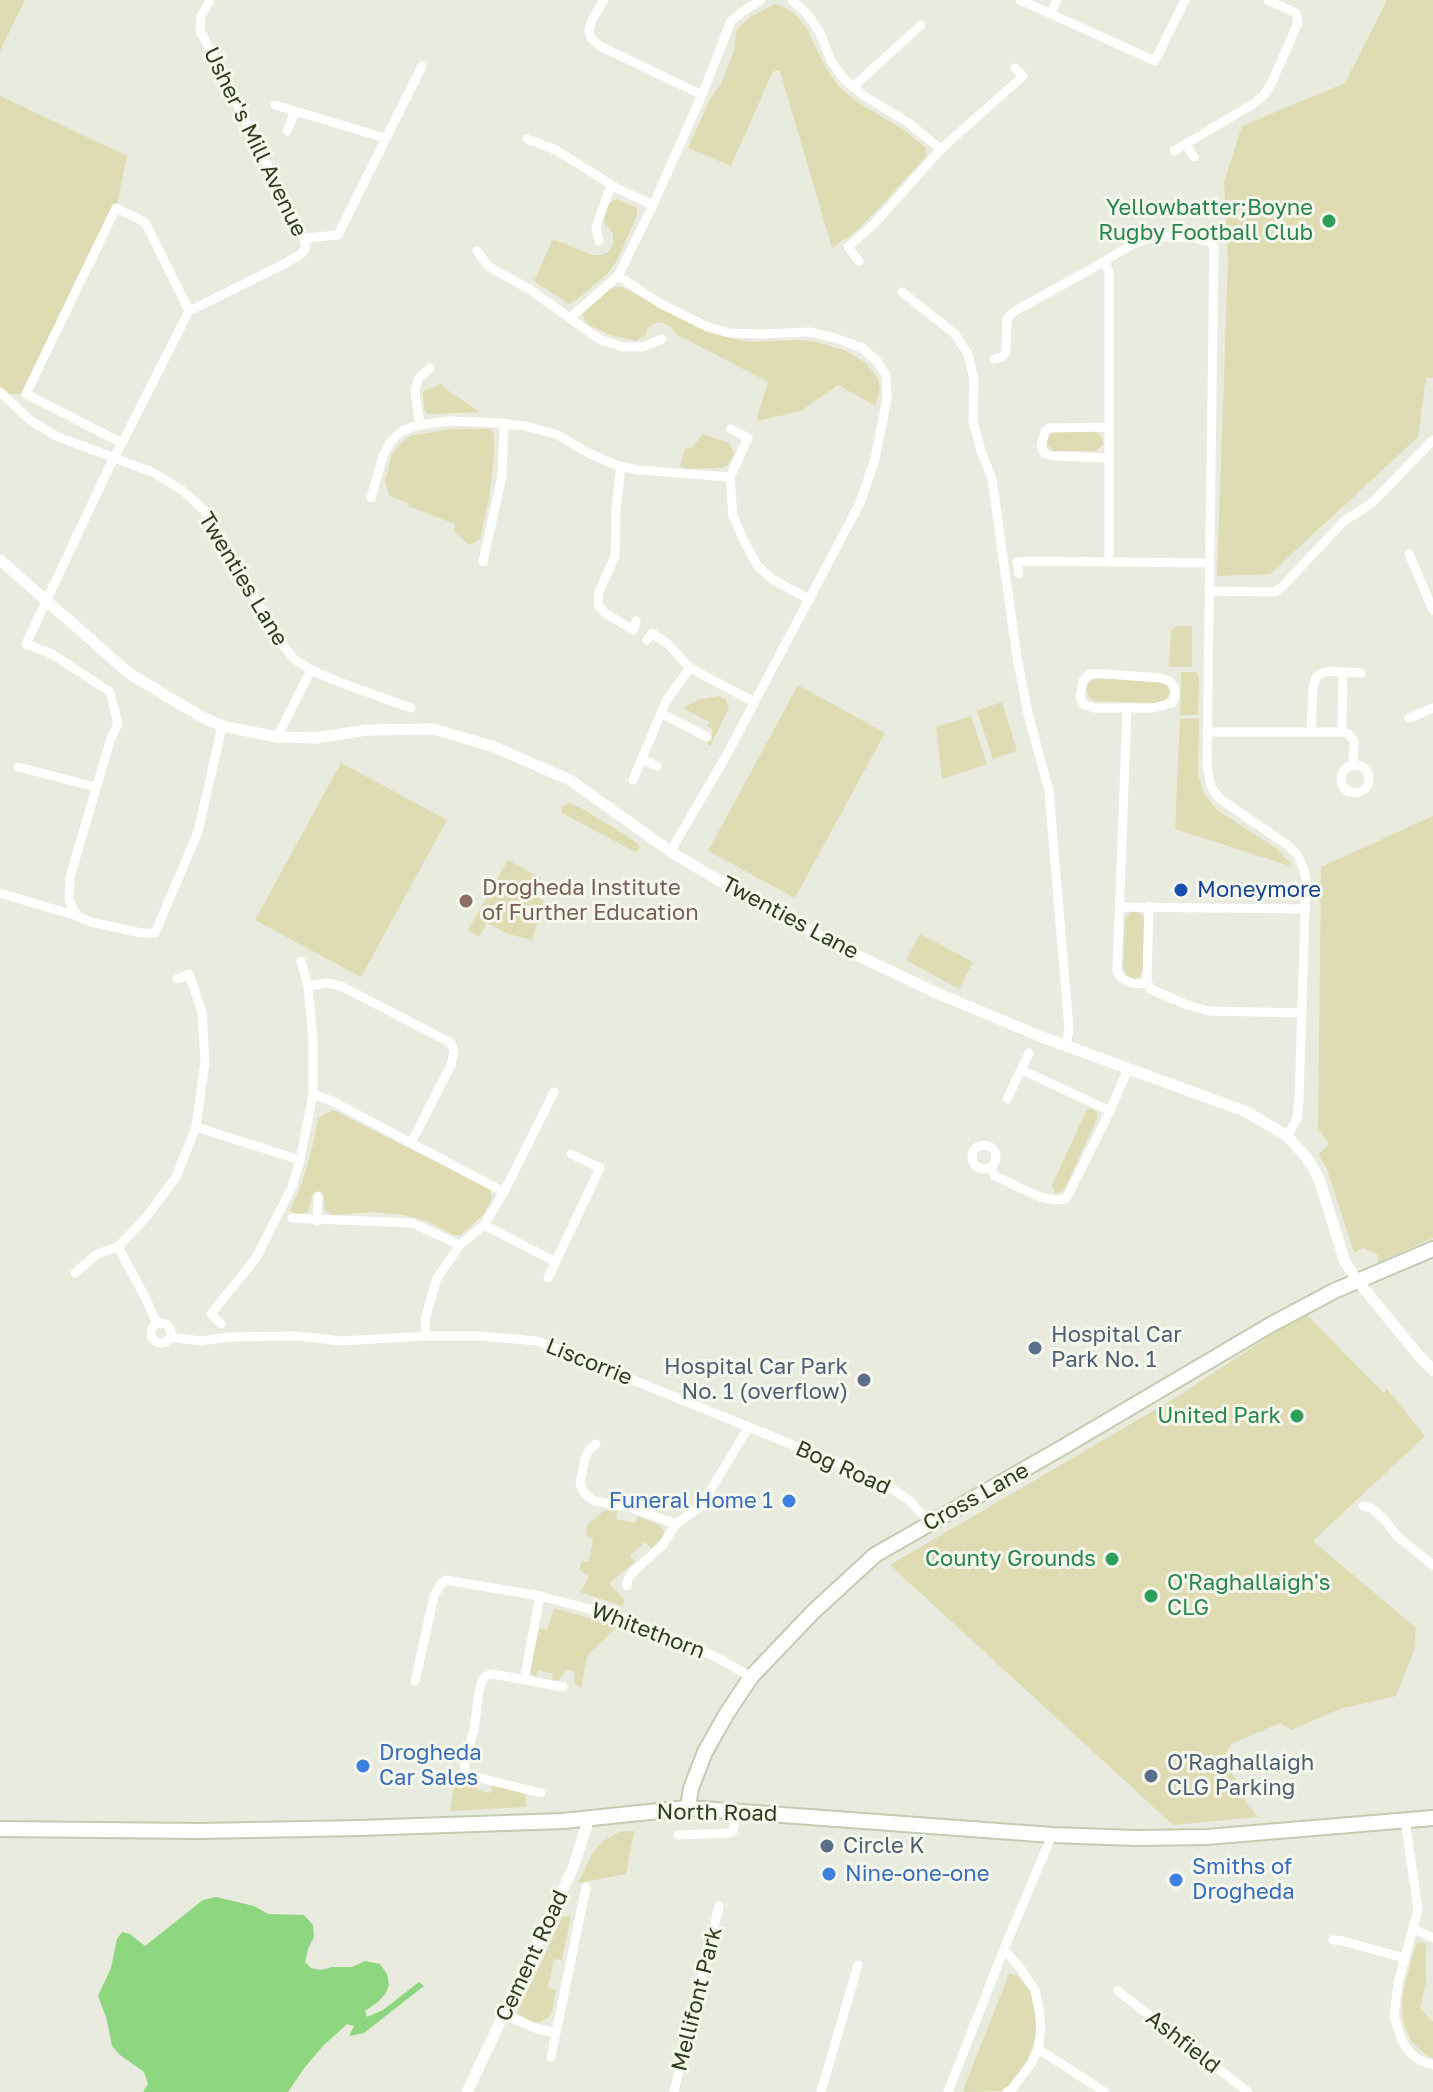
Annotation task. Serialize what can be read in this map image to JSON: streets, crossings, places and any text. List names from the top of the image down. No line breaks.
{"streets":{"main road":["Cross Lane","North Road"],"street":["Usher's Mill Avenue","Twenties Lane","Liscorrie","Bog Road","Whitethorn","Cement Road","Mellifont Park","Ashfield"]},"crossings":[["Twenties Lane","Cross Lane"],["Liscorrie","Bog Road"],["Bog Road","Cross Lane"],["Cross Lane","Whitethorn"],["Cross Lane","North Road"],["North Road","Cement Road"]],"places":["Yellowbatter;Boyne Rugby Football Club","Moneymore","Drogheda Institute of Further Education","Hospital Car Park No. 1","Hospital Car Park No. 1 (overflow)","United Park","Funeral Home 1","County Grounds","O'Raghallaigh's CLG","Drogheda Car Sales","O'Raghallaigh CLG Parking","Circle K","Nine-one-one","Smiths of Drogheda"]}
